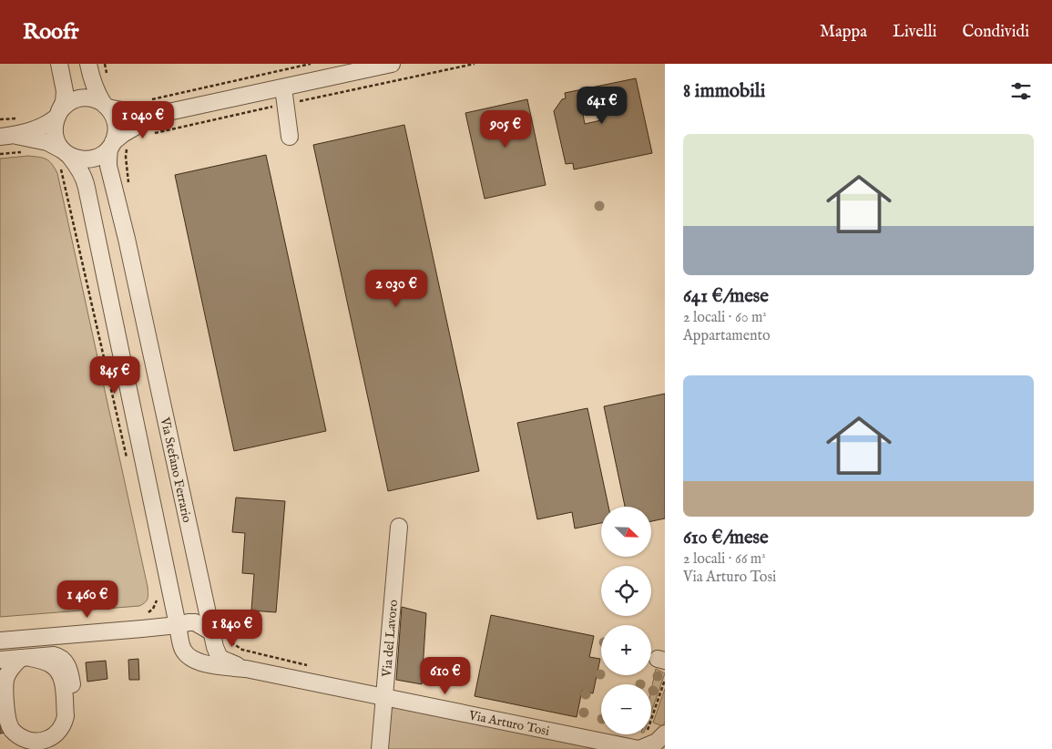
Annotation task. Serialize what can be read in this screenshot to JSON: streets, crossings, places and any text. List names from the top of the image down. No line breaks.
{"streets":{"street":["Via Stefano Ferrario","Via del Lavoro","Via Arturo Tosi"]},"crossings":[["Via Stefano Ferrario","Via Arturo Tosi"],["Via del Lavoro","Via Arturo Tosi"]],"north":"bottom right","page":{"header":"Roofr","nav":["Mappa","Livelli","Condividi"],"heading":"8 immobili","price":["641 €","1 040 €","905 €","2 030 €","845 €","1 460 €","1 840 €","610 €"],"list":[{"name":"641 €/mese","note":"2 locali · 60 m² · Appartamento"},{"name":"610 €/mese","note":"2 locali · 66 m² · Via Arturo Tosi"}],"map_buttons":["+","−"]}}
